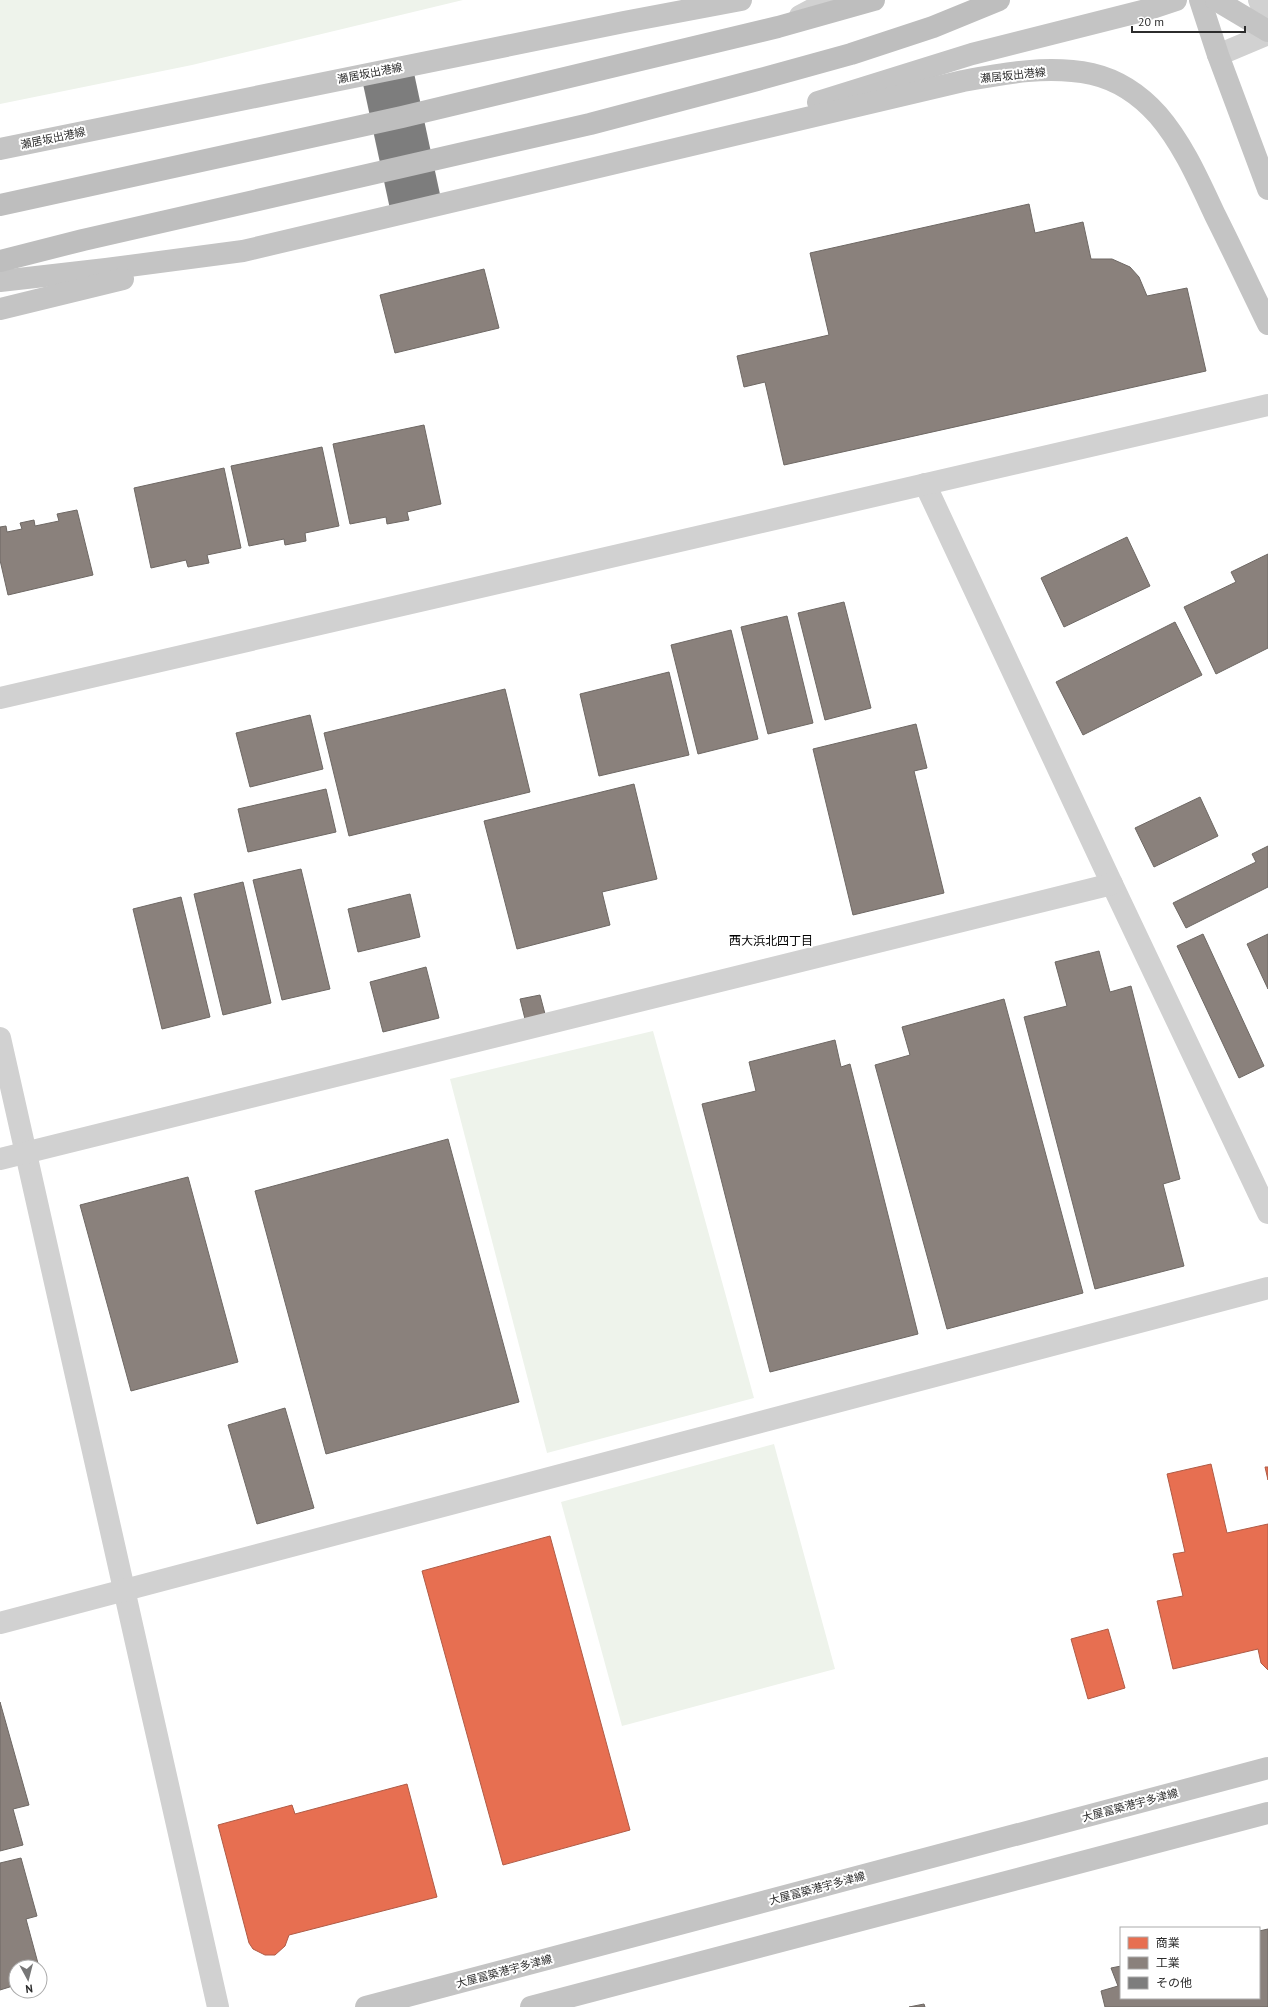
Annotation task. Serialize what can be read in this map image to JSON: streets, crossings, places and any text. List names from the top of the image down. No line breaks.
{"streets":{"main road":["瀬居坂出港線","大屋冨築港宇多津線"]},"districts":["西大浜北四丁目"],"legend":["商業","工業","その他"],"scale_bar":"20 m","north":"bottom"}
